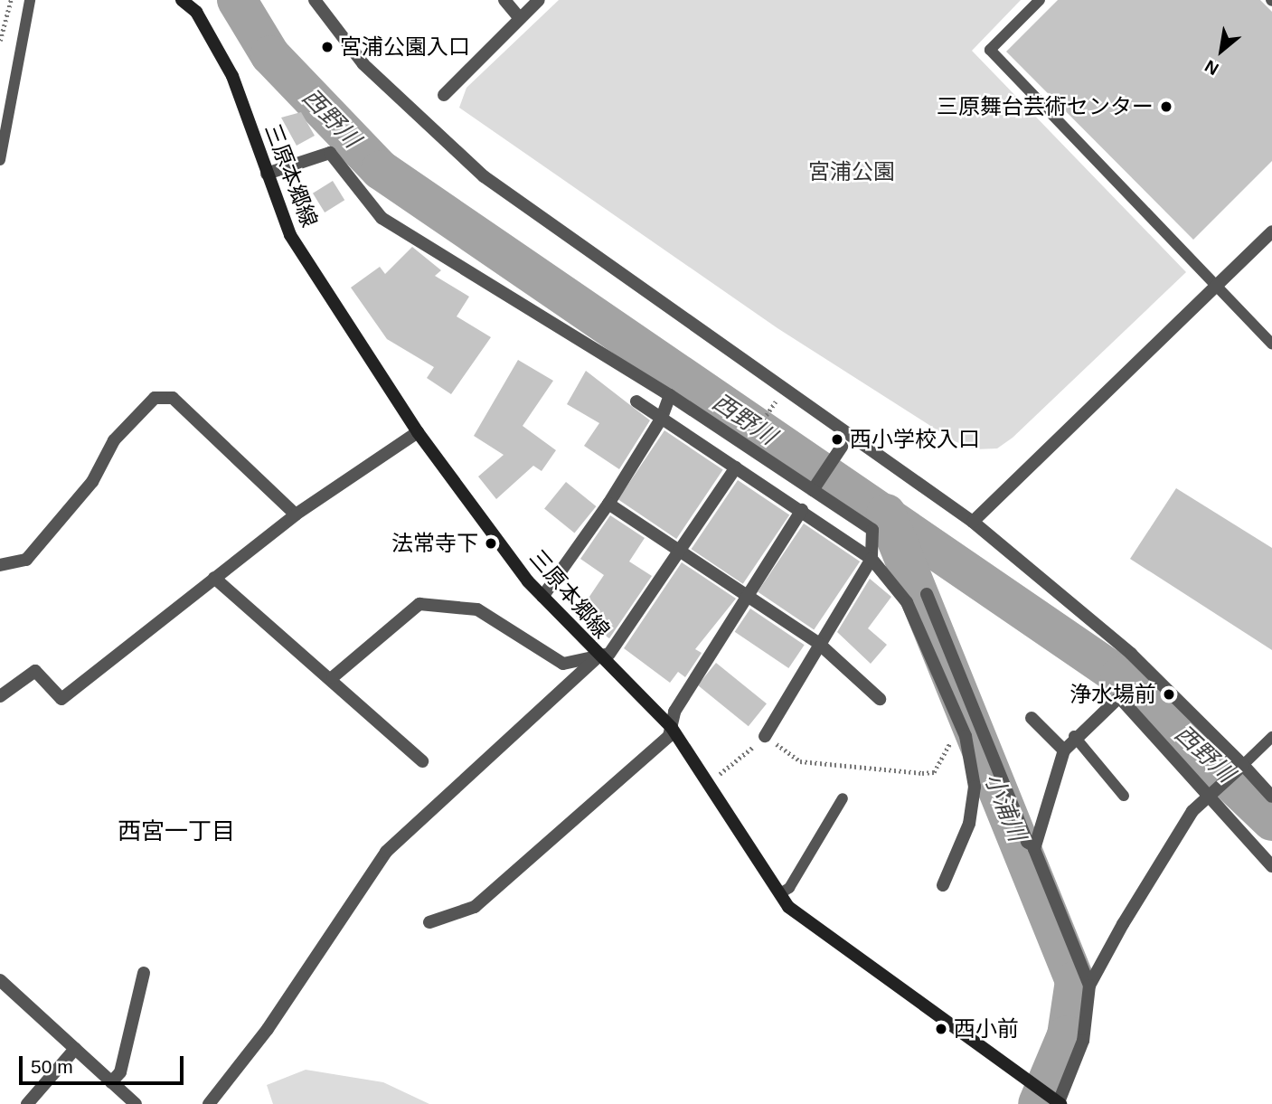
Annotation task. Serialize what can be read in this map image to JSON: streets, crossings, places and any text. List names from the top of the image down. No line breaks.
{"streets":{"main road":["三原本郷線"]},"districts":["西宮一丁目"],"water":["西野川","小浦川"],"parks":["宮浦公園"],"places":["宮浦公園入口","三原舞台芸術センター","西小学校入口","法常寺下","浄水場前","西小前"],"scale_bar":"50 m","north":"bottom left"}
